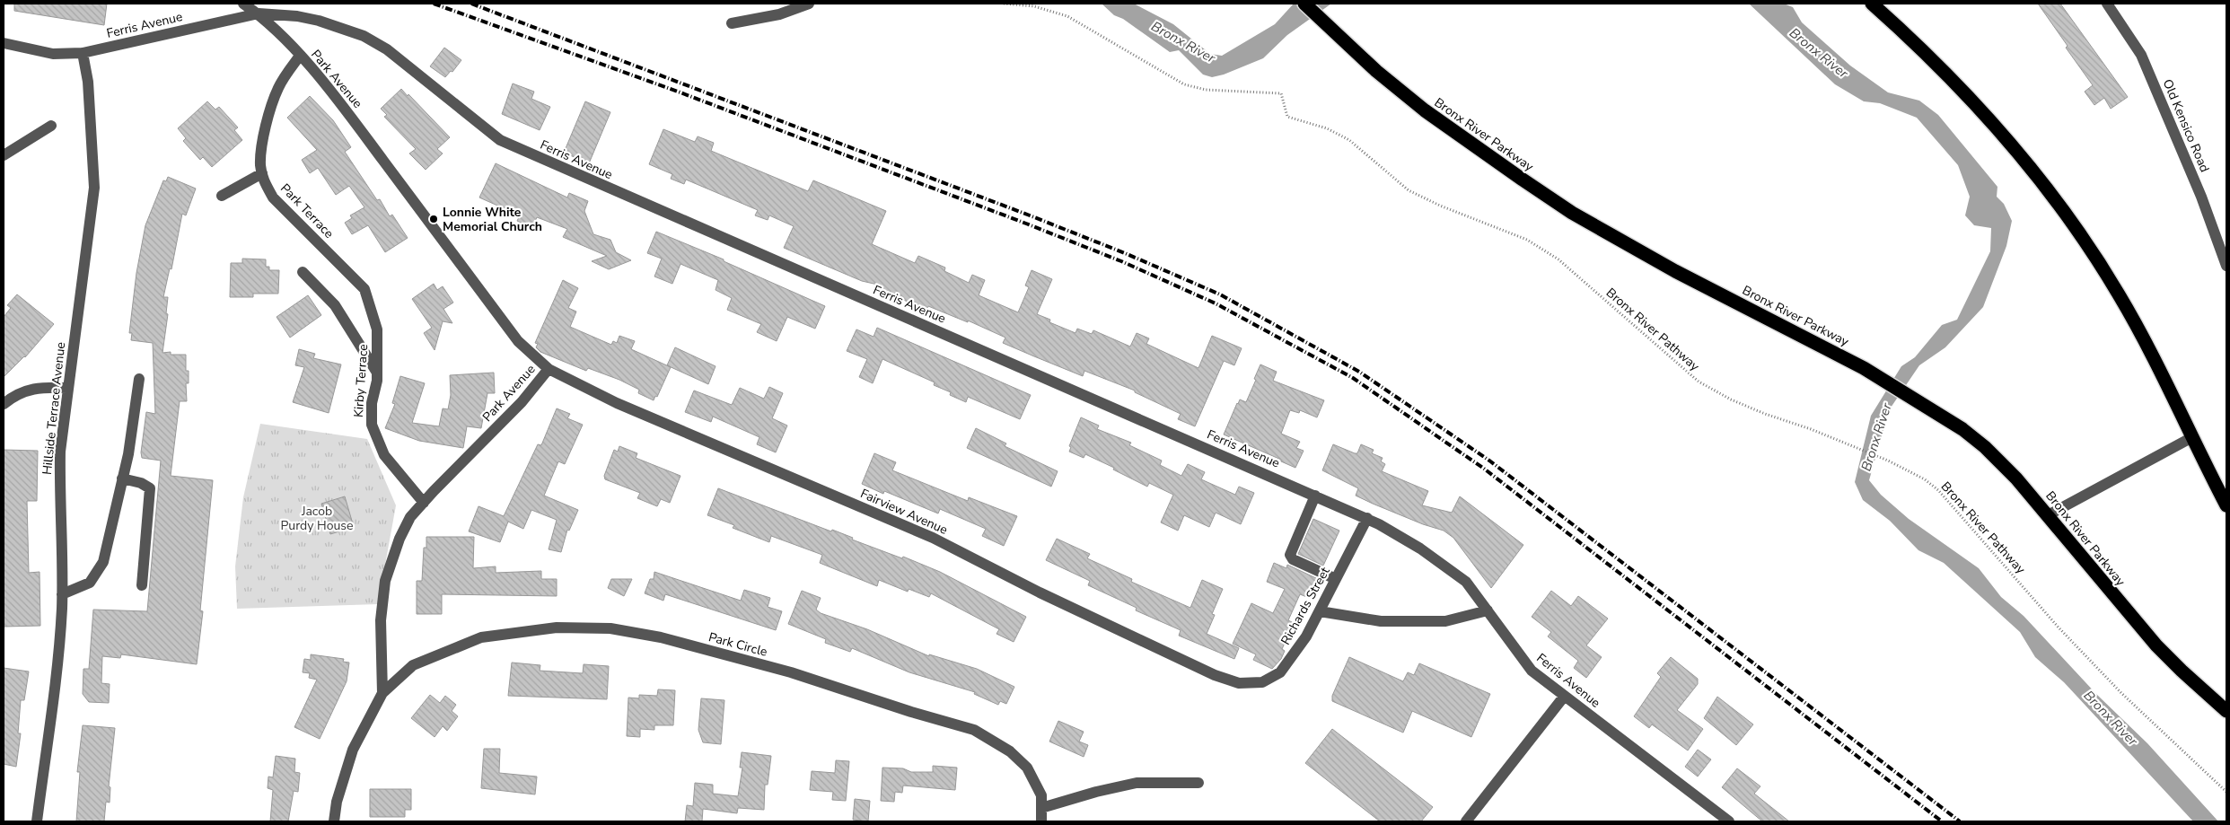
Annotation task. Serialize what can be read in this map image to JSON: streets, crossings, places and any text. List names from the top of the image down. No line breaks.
{"streets":{"highway":["Bronx River Parkway"],"street":["Ferris Avenue","Park Avenue","Old Kensico Road","Park Terrace","Kirby Terrace","Hillside Terrace Avenue","Fairview Avenue","Richards Street","Park Circle"],"path":["Bronx River Pathway"]},"crossings":[["Ferris Avenue","Park Avenue"],["Ferris Avenue","Hillside Terrace Avenue"],["Ferris Avenue","Richards Street"],["Park Avenue","Park Terrace"],["Park Avenue","Kirby Terrace"],["Park Avenue","Fairview Avenue"],["Park Avenue","Park Circle"],["Park Terrace","Kirby Terrace"],["Fairview Avenue","Richards Street"]],"water":["Bronx River"],"parks":["Jacob Purdy House"],"places":["Lonnie White Memorial Church"]}
